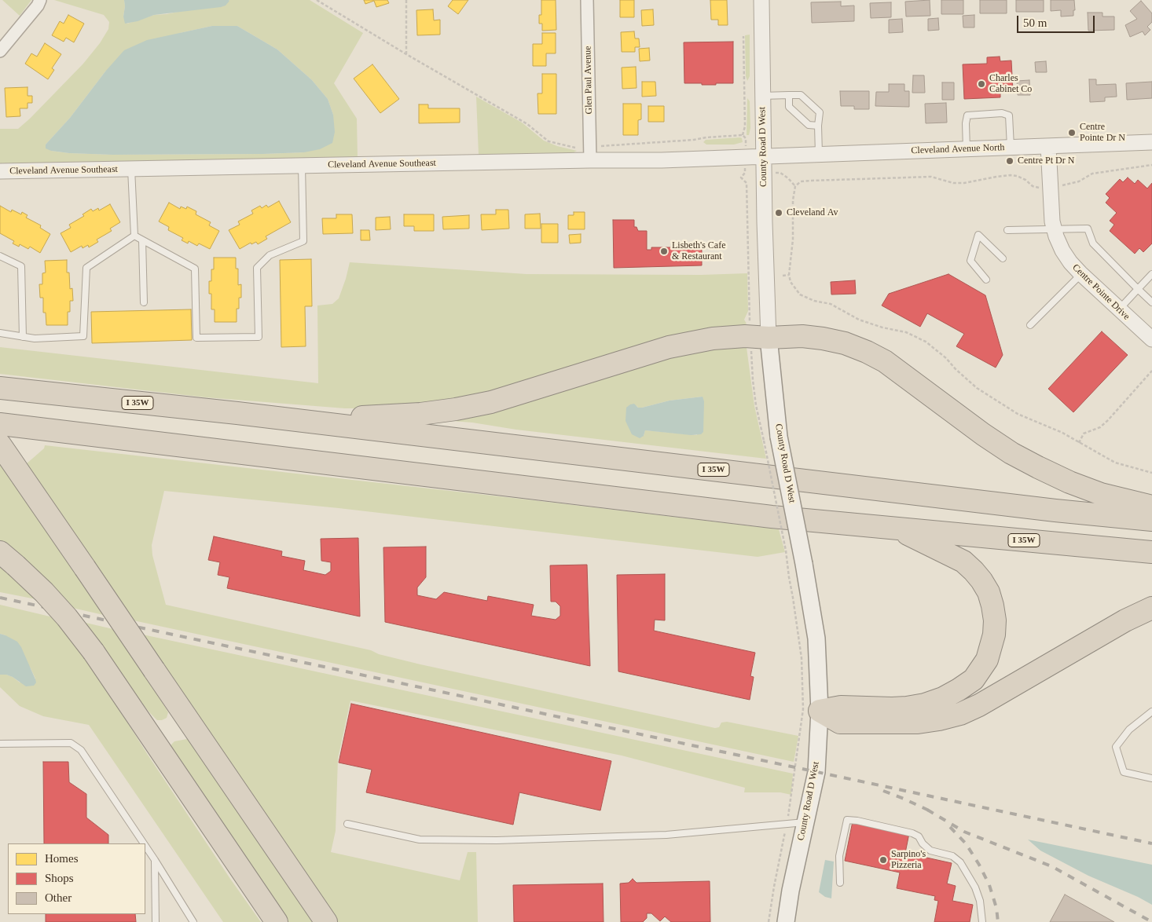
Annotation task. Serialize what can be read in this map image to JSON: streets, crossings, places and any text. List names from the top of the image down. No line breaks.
{"streets":{"highway":["I 35W"],"main road":["County Road D West"],"street":["Glen Paul Avenue","Cleveland Avenue North","Cleveland Avenue Southeast","Centre Pointe Drive"]},"crossings":[["Glen Paul Avenue","Cleveland Avenue Southeast"],["County Road D West","Cleveland Avenue North"],["County Road D West","Cleveland Avenue Southeast"],["County Road D West","I 35W"],["Cleveland Avenue North","Cleveland Avenue Southeast"],["Cleveland Avenue North","Centre Pointe Drive"]],"places":["Charles Cabinet Co","Centre Pointe Dr N","Centre Pt Dr N","Cleveland Av","Lisbeth's Cafe & Restaurant","Sarpino's Pizzeria"],"legend":["Homes","Shops","Other"],"scale_bar":"50 m"}
